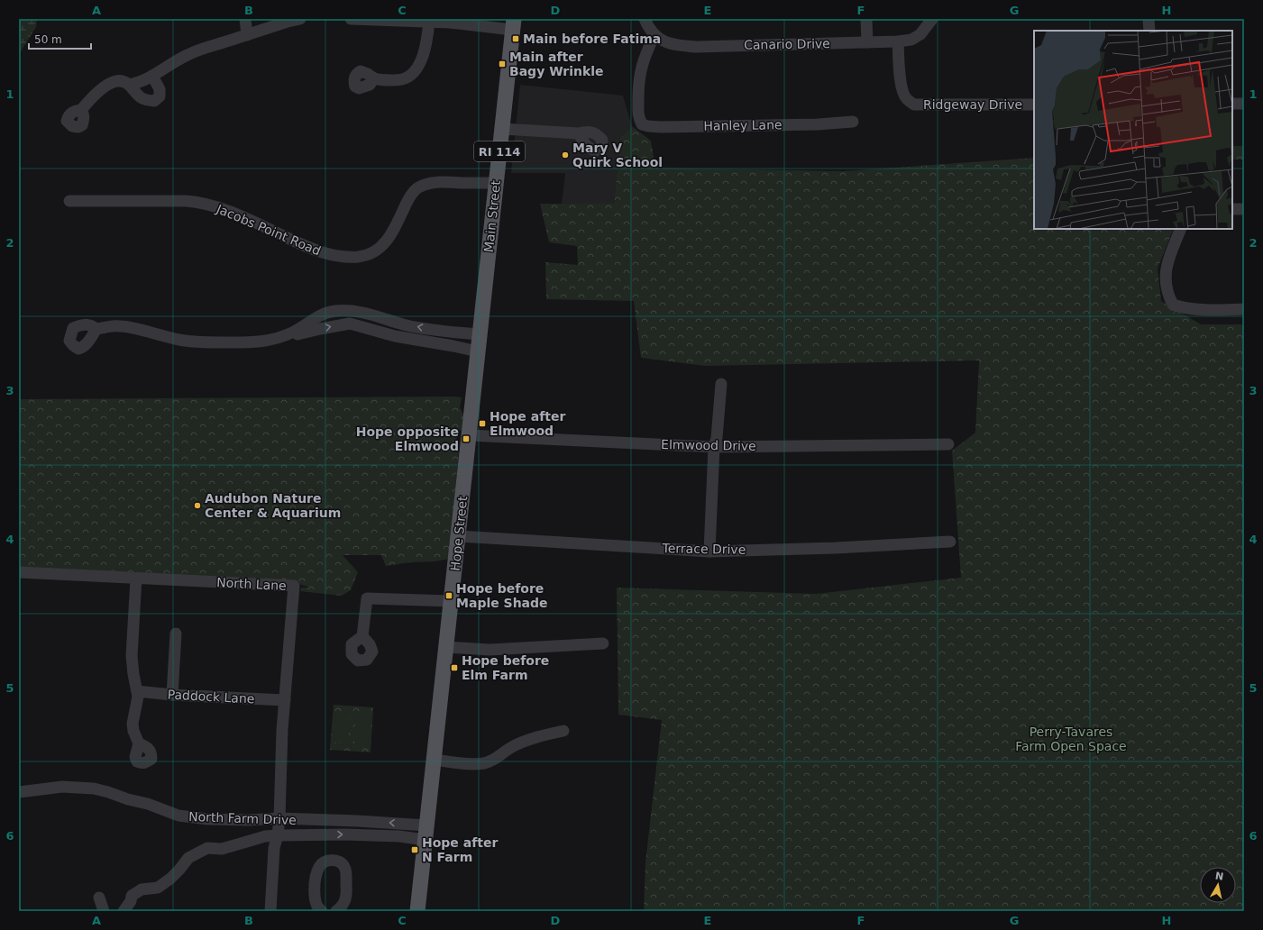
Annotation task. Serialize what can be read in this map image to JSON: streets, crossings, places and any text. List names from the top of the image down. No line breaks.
{"streets":{"main road":["RI 114","Main Street","Hope Street"],"street":["Canario Drive","Ridgeway Drive","Hanley Lane","Jacobs Point Road","Elmwood Drive","Terrace Drive","North Lane","Paddock Lane","North Farm Drive"]},"crossings":[["Canario Drive","Ridgeway Drive"],["Canario Drive","Hanley Lane"],["Main Street","Jacobs Point Road"],["Main Street","Hope Street"],["Elmwood Drive","Hope Street"],["Hope Street","Terrace Drive"],["Hope Street","North Farm Drive"],["North Lane","Paddock Lane"],["North Lane","North Farm Drive"]],"parks":["Perry-Tavares Farm Open Space"],"places":{"transit":["Main before Fatima","Main after Bagy Wrinkle","Hope after Elmwood","Hope opposite Elmwood","Hope before Maple Shade","Hope before Elm Farm","Hope after N Farm"],"other":["Mary V Quirk School","Audubon Nature Center & Aquarium"]},"scale_bar":"50 m","north":"top","grid":{"columns":["A","B","C","D","E","F","G","H"],"rows":["1","2","3","4","5","6"]}}
